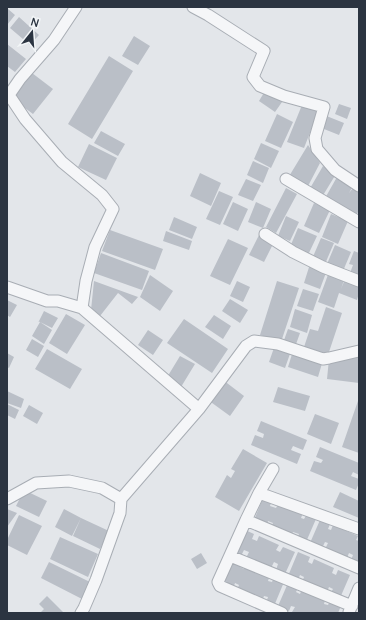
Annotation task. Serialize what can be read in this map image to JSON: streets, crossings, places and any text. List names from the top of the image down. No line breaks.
{"north":"top"}
